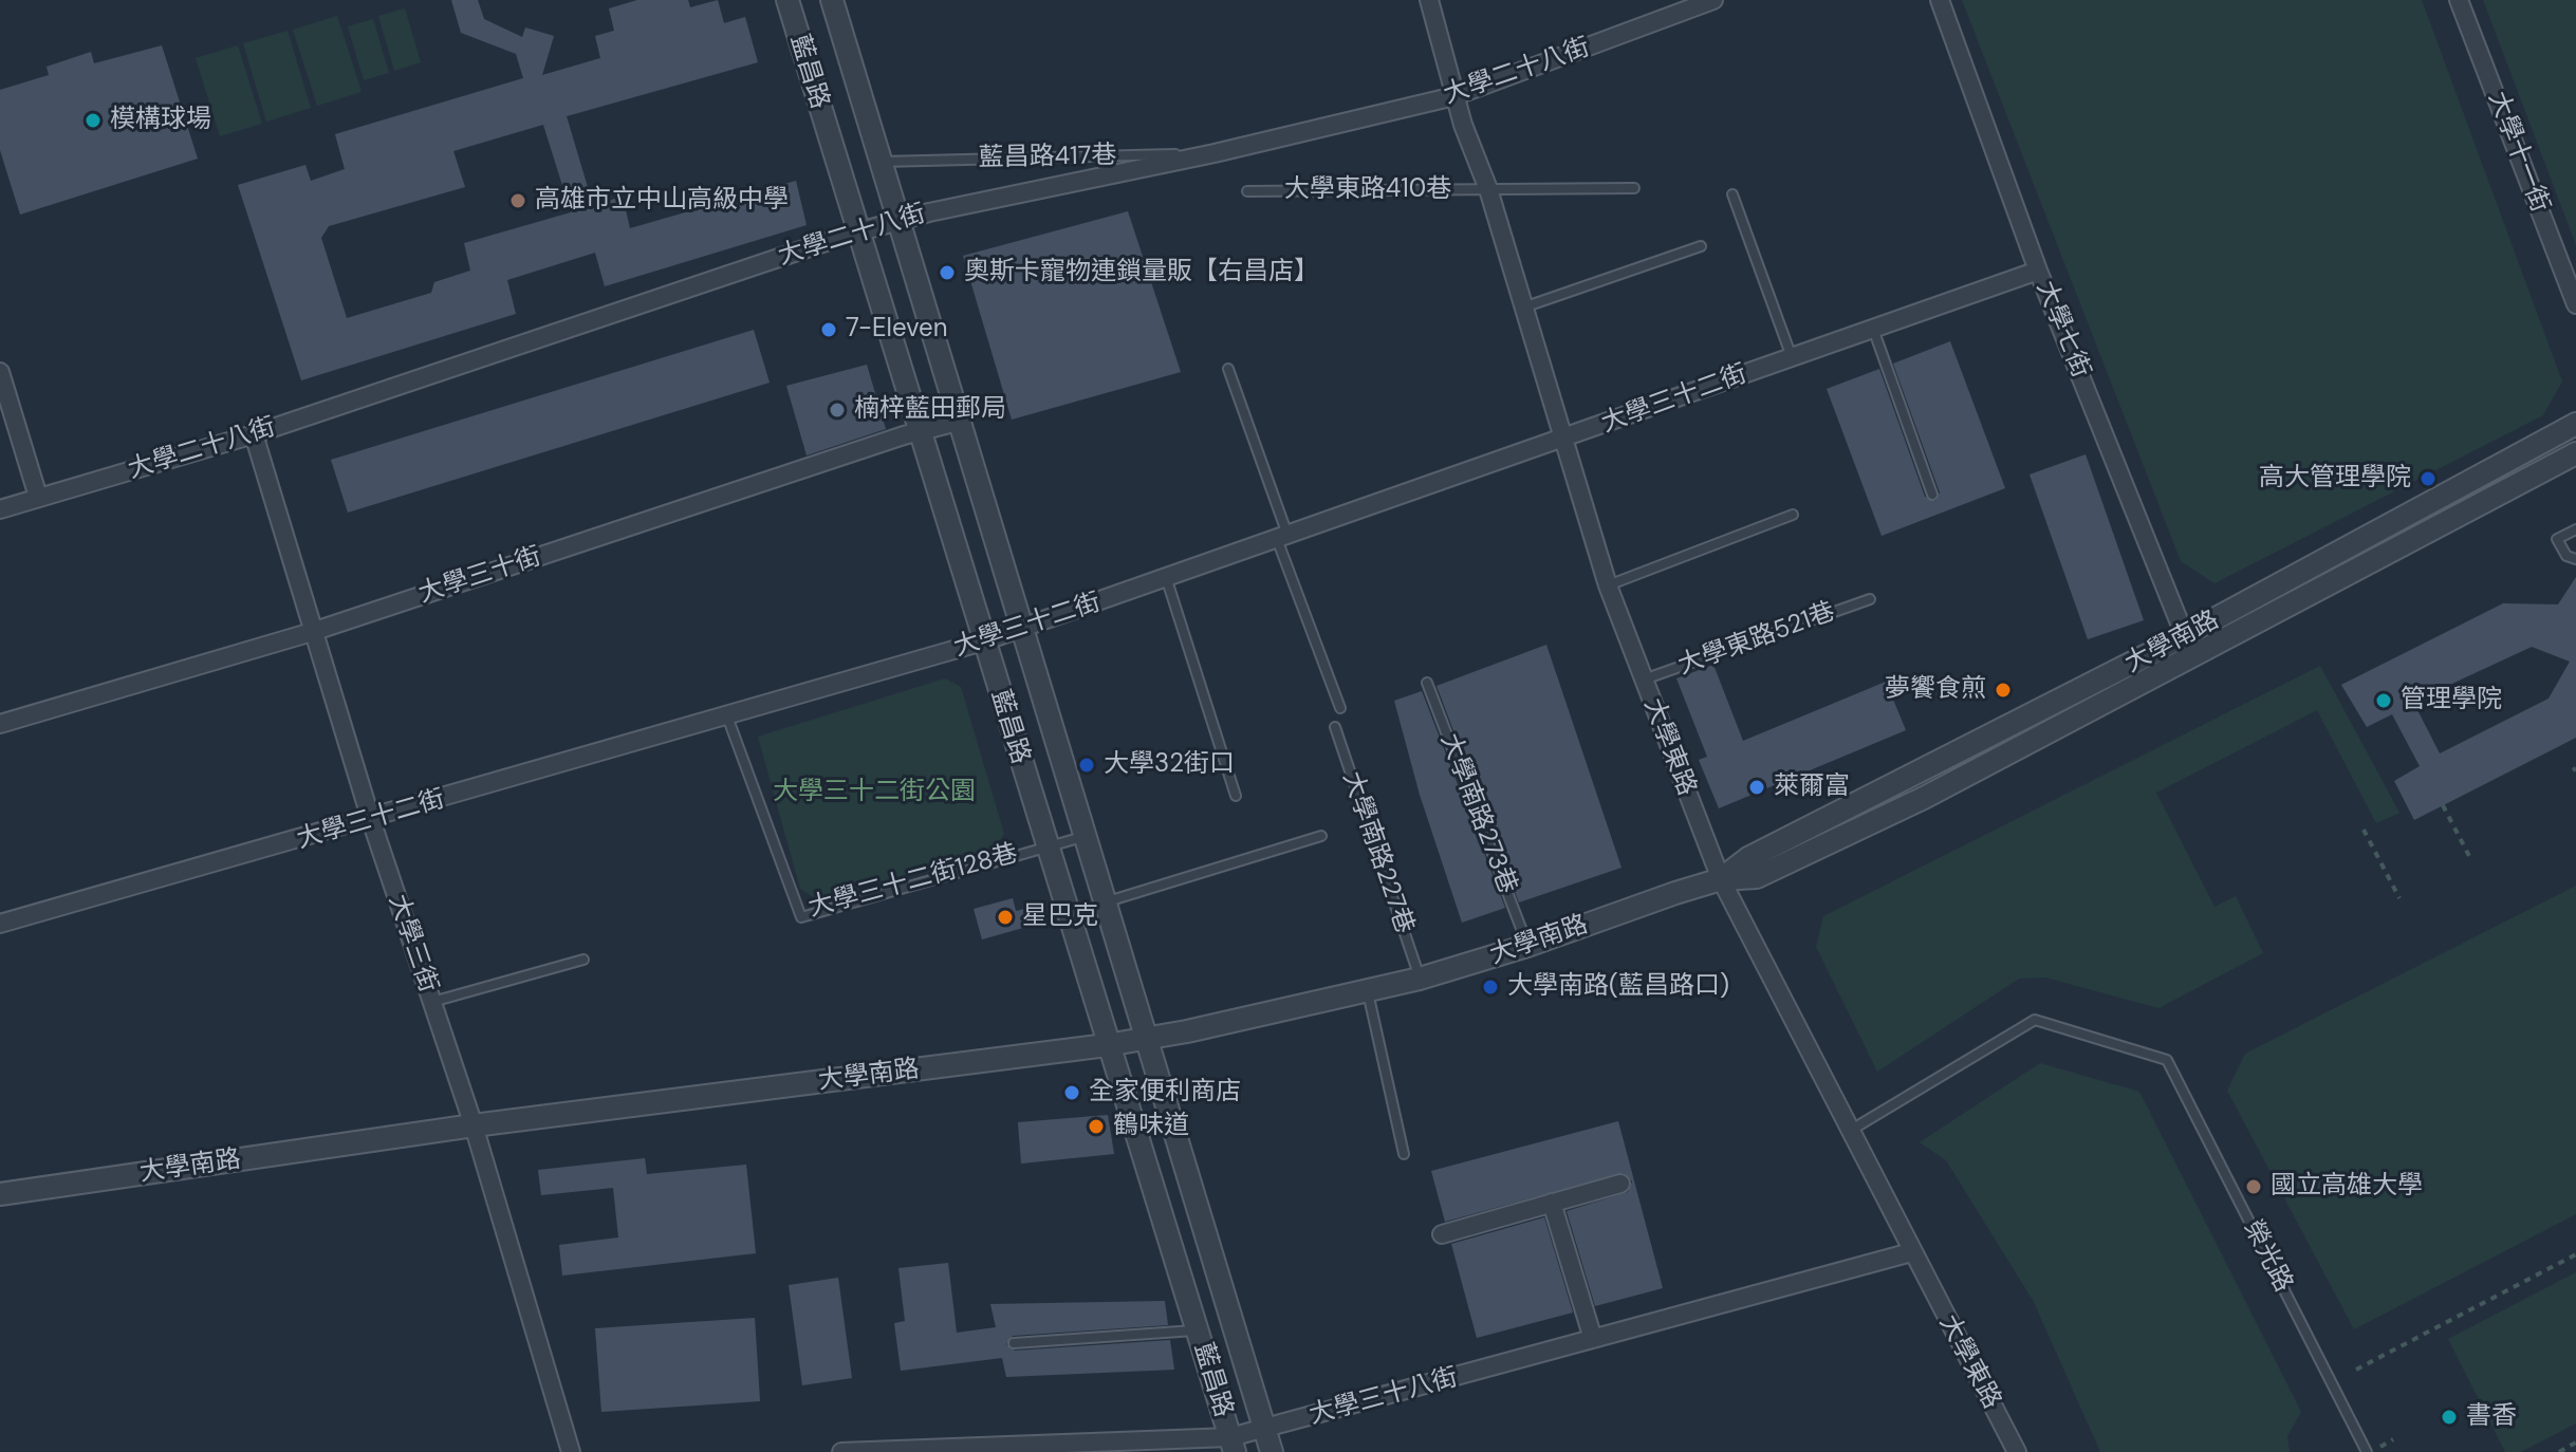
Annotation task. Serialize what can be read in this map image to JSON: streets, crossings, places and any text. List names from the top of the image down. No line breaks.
{"streets":{"street":["藍昌路","大學二十八街","大學十一街","大學七街","大學三十二街","大學三十街","大學南路","大學東路","大學三街","大學三十八街"],"lane":["藍昌路417巷","大學東路410巷","大學東路521巷","大學南路273巷","大學南路227巷","大學三十二街128巷","榮光路"]},"crossings":[["藍昌路","大學二十八街"],["藍昌路","藍昌路417巷"],["藍昌路","大學三十二街"],["藍昌路","大學三十街"],["藍昌路","大學南路"],["藍昌路","大學三十二街128巷"],["藍昌路","大學三十八街"],["大學二十八街","藍昌路417巷"],["大學二十八街","大學東路"],["大學二十八街","大學三街"],["大學東路410巷","大學東路"],["大學七街","大學三十二街"],["大學七街","大學南路"],["大學三十二街","大學東路"],["大學三十二街","大學三十二街128巷"],["大學三十二街","大學三街"],["大學三十街","大學三街"],["大學東路521巷","大學東路"],["大學南路","大學東路"],["大學南路","大學南路273巷"],["大學南路","大學南路227巷"],["大學南路","大學三街"],["大學東路","榮光路"],["大學東路","大學三十八街"]],"parks":["大學三十二街公園"],"places":["模構球場","高雄市立中山高級中學","奧斯卡寵物連鎖量販【右昌店】","7-Eleven","楠梓藍田郵局","高大管理學院","夢饗食煎","管理學院","大學32街口","萊爾富","星巴克","大學南路(藍昌路口)","全家便利商店","鶴味道","國立高雄大學","書香"]}
